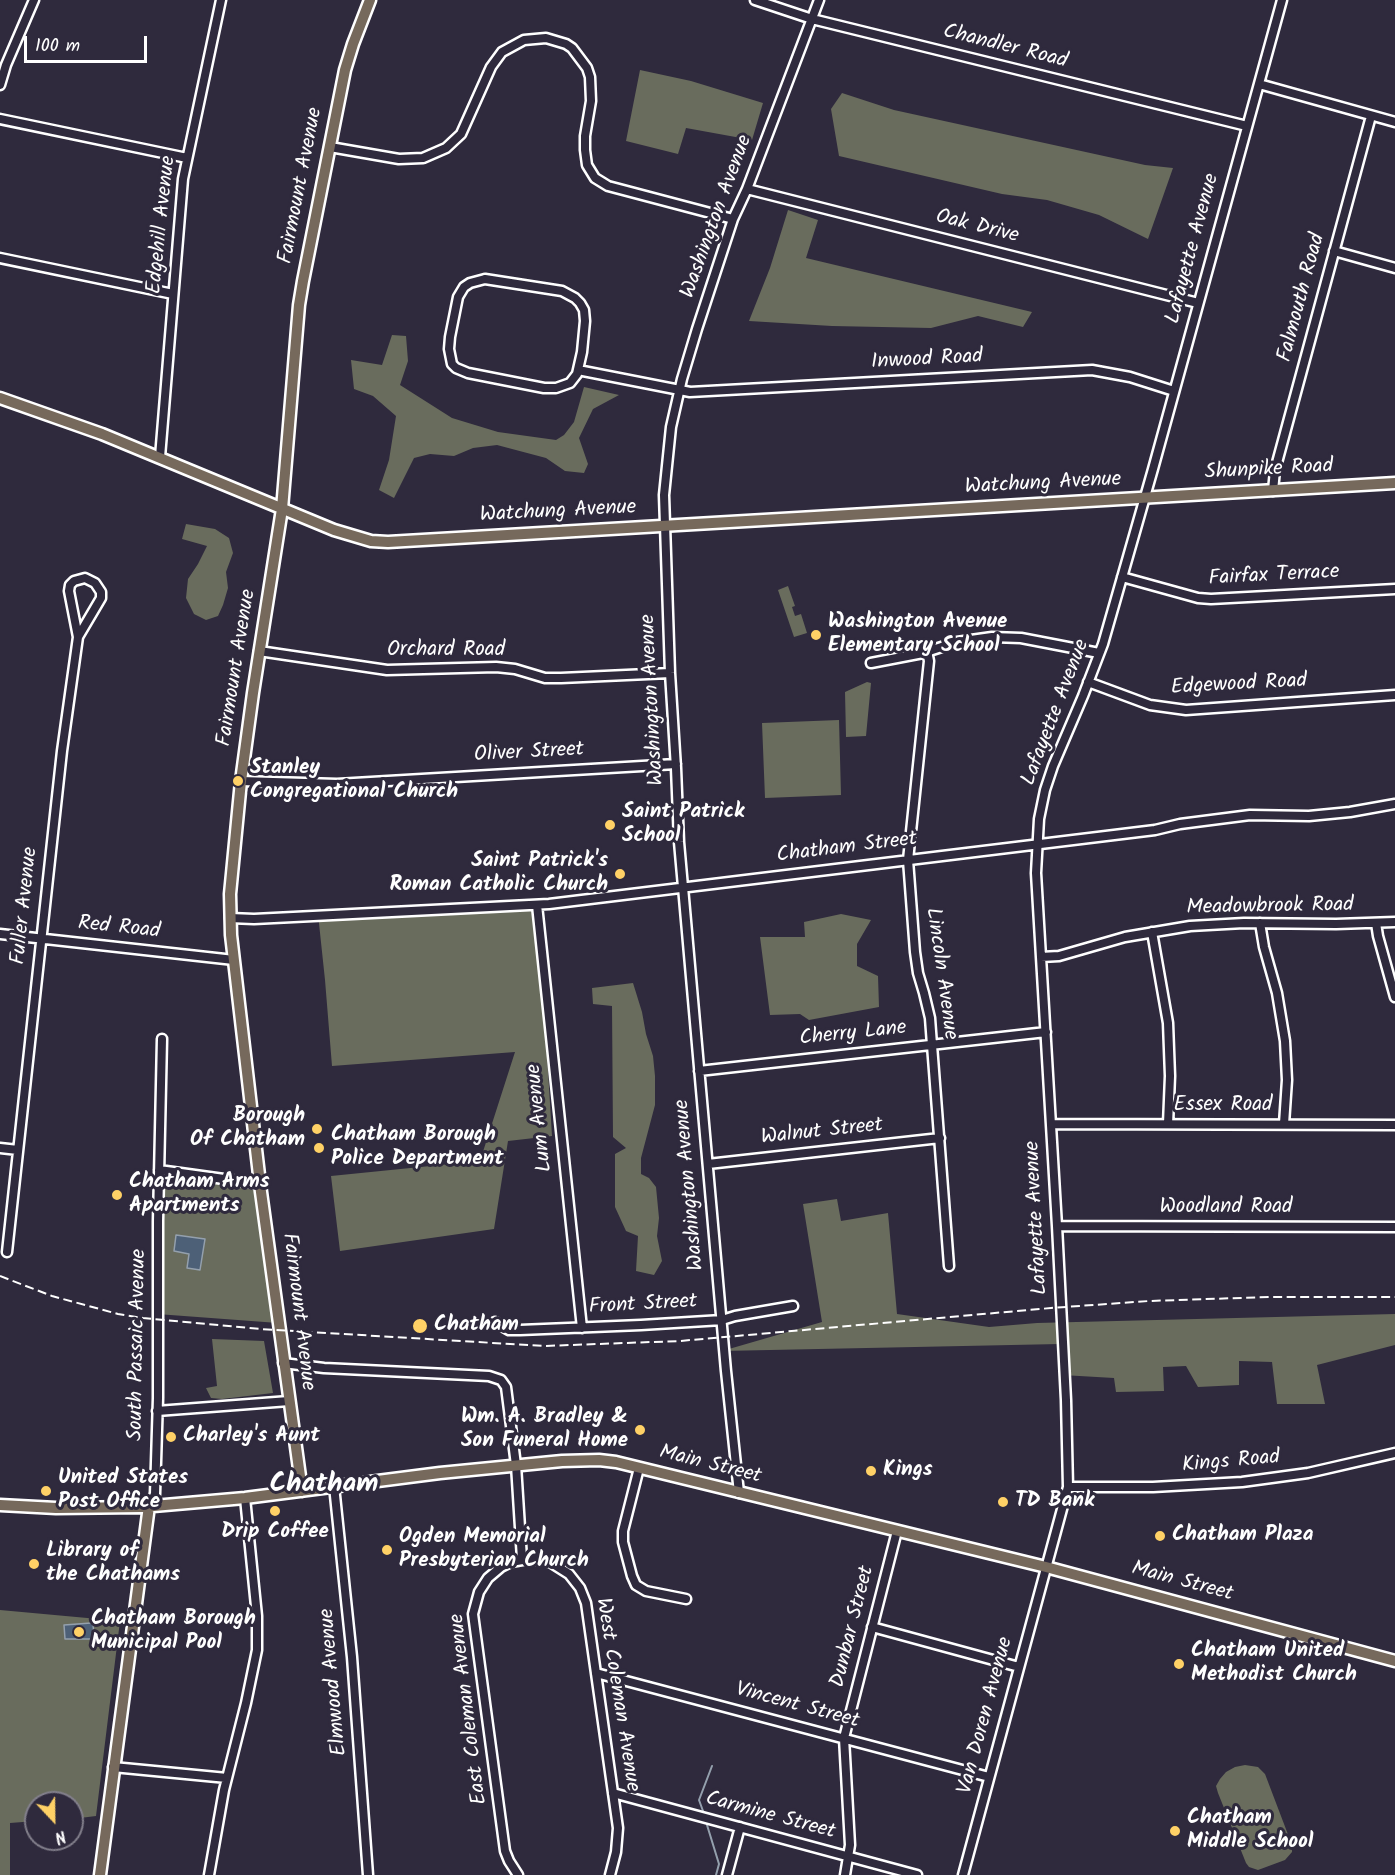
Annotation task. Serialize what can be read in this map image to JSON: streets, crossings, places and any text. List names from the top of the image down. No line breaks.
{"streets":{"main road":["Fairmount Avenue","Shunpike Road","Watchung Avenue","Main Street"],"street":["Chandler Road","Washington Avenue","Edgehill Avenue","Oak Drive","Lafayette Avenue","Falmouth Road","Inwood Road","Fairfax Terrace","Orchard Road","Edgewood Road","Oliver Street","Chatham Street","Fuller Avenue","Meadowbrook Road","Red Road","Lincoln Avenue","Cherry Lane","Essex Road","Lum Avenue","Walnut Street","Woodland Road","Front Street","South Passaic Avenue","Kings Road","Dunbar Street","Elmwood Avenue","West Coleman Avenue","Vincent Street","East Coleman Avenue","Van Doren Avenue","Carmine Street"]},"crossings":[["Chandler Road","Washington Avenue"],["Chandler Road","Lafayette Avenue"],["Fairmount Avenue","Watchung Avenue"],["Fairmount Avenue","Orchard Road"],["Fairmount Avenue","Oliver Street"],["Fairmount Avenue","Chatham Street"],["Fairmount Avenue","Red Road"],["Fairmount Avenue","Main Street"],["Washington Avenue","Oak Drive"],["Washington Avenue","Inwood Road"],["Washington Avenue","Watchung Avenue"],["Washington Avenue","Orchard Road"],["Washington Avenue","Oliver Street"],["Washington Avenue","Chatham Street"],["Washington Avenue","Cherry Lane"],["Washington Avenue","Walnut Street"],["Washington Avenue","Front Street"],["Washington Avenue","Main Street"],["Edgehill Avenue","Watchung Avenue"],["Oak Drive","Lafayette Avenue"],["Lafayette Avenue","Inwood Road"],["Lafayette Avenue","Shunpike Road"],["Lafayette Avenue","Watchung Avenue"],["Lafayette Avenue","Fairfax Terrace"],["Lafayette Avenue","Edgewood Road"],["Lafayette Avenue","Chatham Street"],["Lafayette Avenue","Meadowbrook Road"],["Lafayette Avenue","Cherry Lane"],["Lafayette Avenue","Essex Road"],["Lafayette Avenue","Woodland Road"],["Lafayette Avenue","Kings Road"],["Lafayette Avenue","Main Street"],["Lafayette Avenue","Van Doren Avenue"],["Falmouth Road","Shunpike Road"],["Shunpike Road","Watchung Avenue"],["Chatham Street","Lincoln Avenue"],["Chatham Street","Lum Avenue"],["Fuller Avenue","Red Road"],["Lincoln Avenue","Cherry Lane"],["Lincoln Avenue","Walnut Street"],["Lum Avenue","Front Street"],["South Passaic Avenue","Main Street"],["Main Street","Dunbar Street"],["Main Street","Elmwood Avenue"],["Main Street","Van Doren Avenue"],["Dunbar Street","Vincent Street"],["Dunbar Street","Carmine Street"],["West Coleman Avenue","Vincent Street"],["West Coleman Avenue","East Coleman Avenue"],["West Coleman Avenue","Carmine Street"],["Vincent Street","Van Doren Avenue"]],"districts":["Chatham"],"places":["Washington Avenue Elementary School","Stanley Congregational Church","Saint Patrick School","Saint Patrick's Roman Catholic Church","Borough Of Chatham","Chatham Borough Police Department","Chatham Arms Apartments","Chatham","Wm. A. Bradley & Son Funeral Home","Charley's Aunt","Kings","United States Post Office","TD Bank","Drip Coffee","Chatham Plaza","Ogden Memorial Presbyterian Church","Library of the Chathams","Chatham Borough Municipal Pool","Chatham United Methodist Church","Chatham Middle School"],"scale_bar":"100 m","north":"bottom"}
